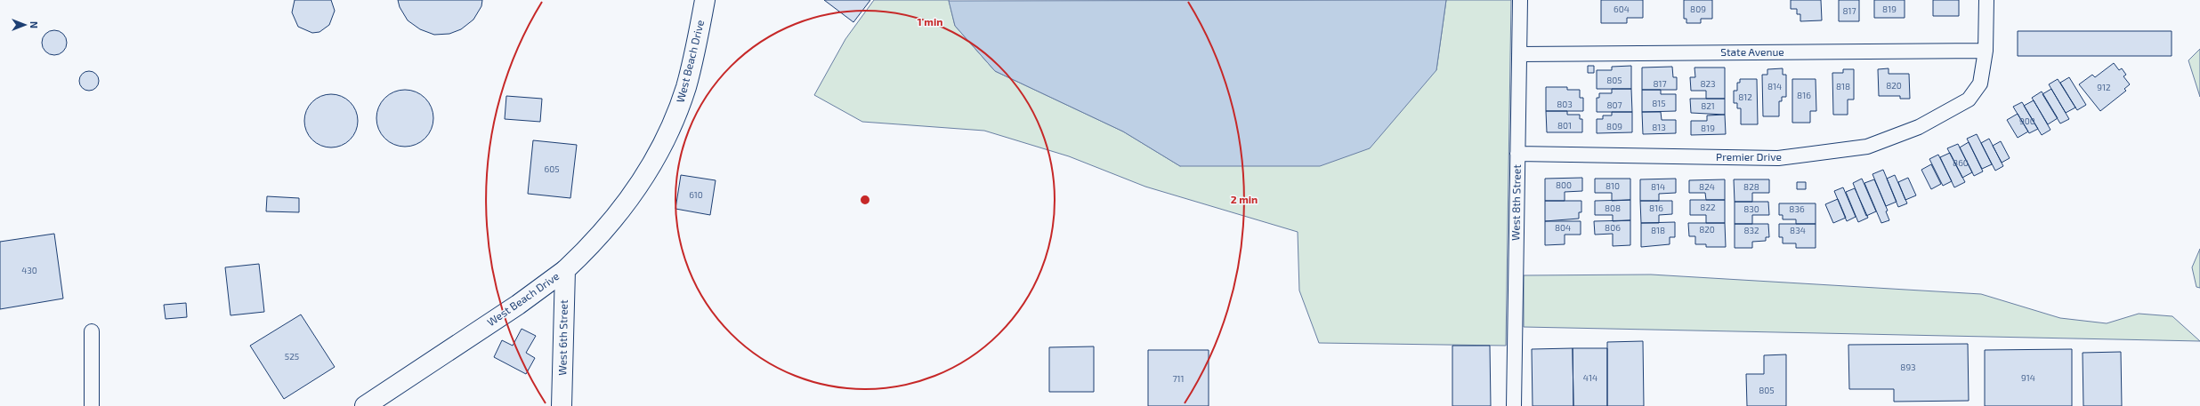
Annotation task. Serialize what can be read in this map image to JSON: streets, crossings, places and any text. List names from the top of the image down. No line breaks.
{"streets":{"main road":["West Beach Drive","West 6th Street"],"street":["State Avenue","Premier Drive","West 8th Street"]},"crossings":[["State Avenue","Premier Drive"],["State Avenue","West 8th Street"],["West Beach Drive","West 6th Street"],["Premier Drive","West 8th Street"]],"house_numbers":["604","809","819","817","805","817","823","820","814","818","912","816","812","815","803","807","821","900","801","809","813","819","860","605","800","810","814","824","828","610","822","808","816","830","836","804","806","820","818","832","834","430","525","893","414","914","711","805"],"north":"right","rings":["1 min","2 min"]}
